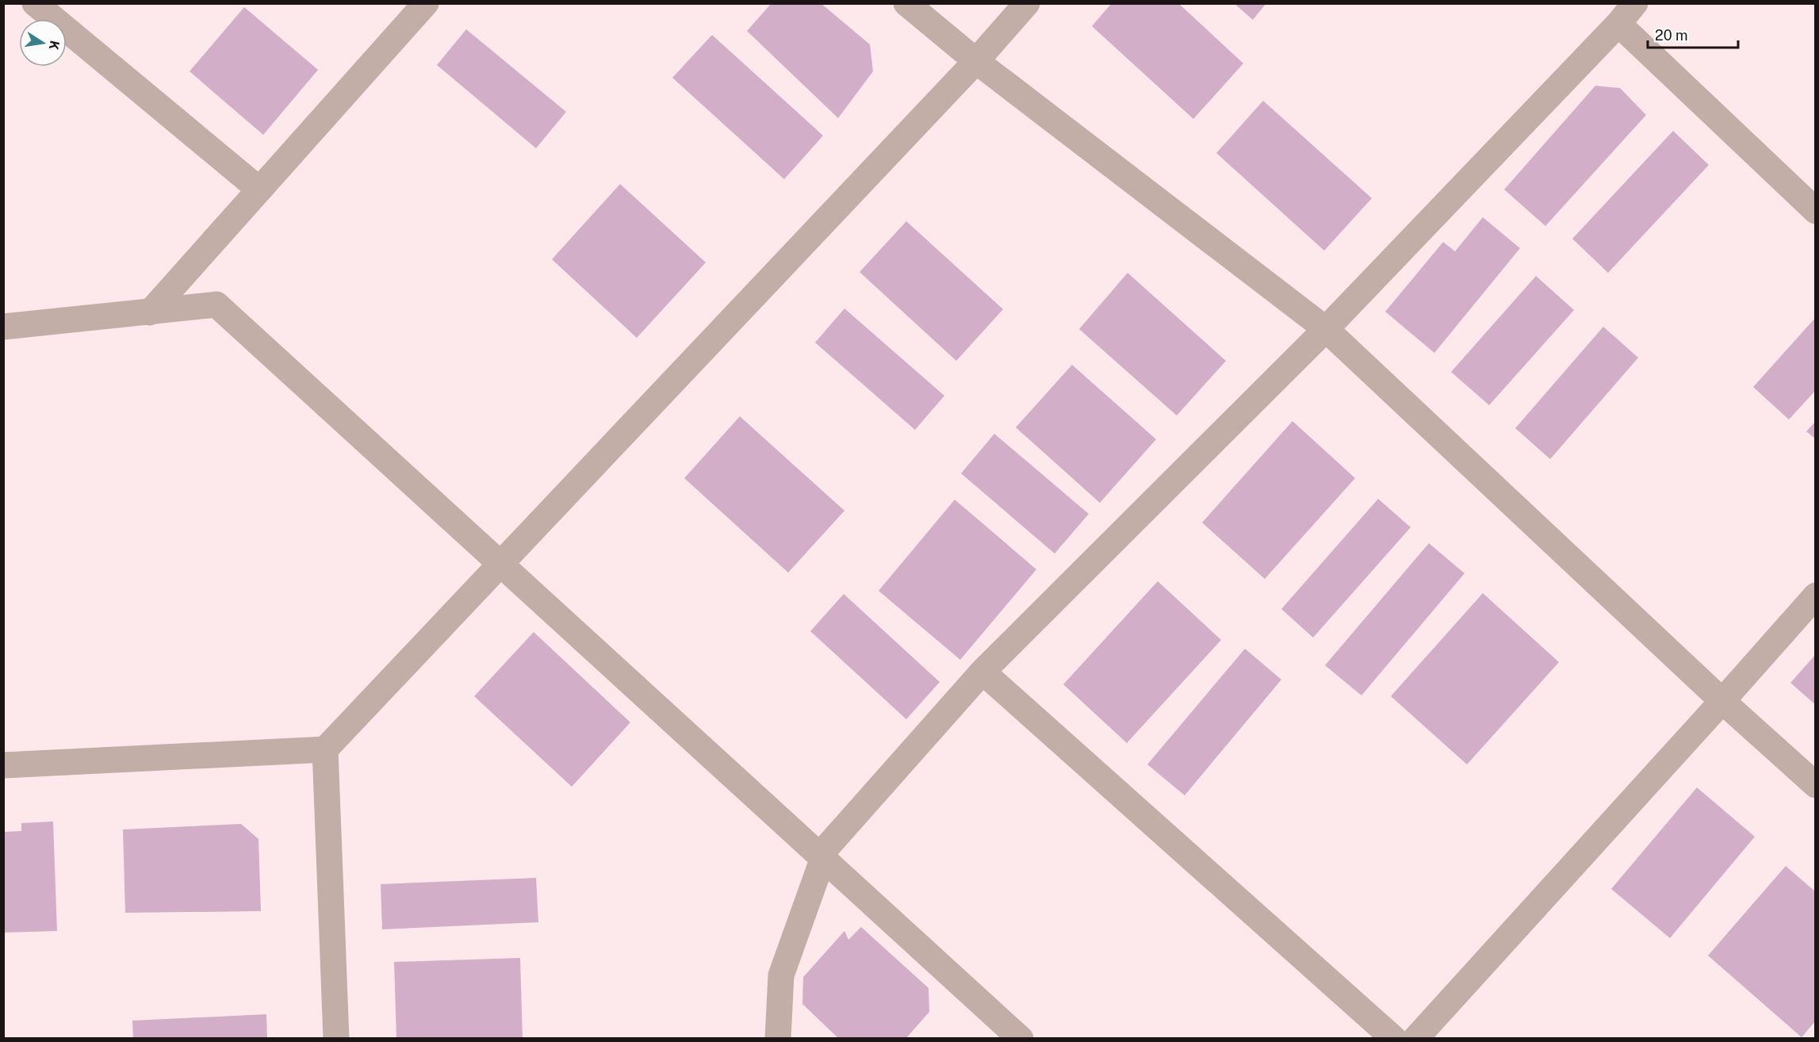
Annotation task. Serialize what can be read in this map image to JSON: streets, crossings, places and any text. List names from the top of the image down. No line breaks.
{"scale_bar":"20 m","north":"right"}
